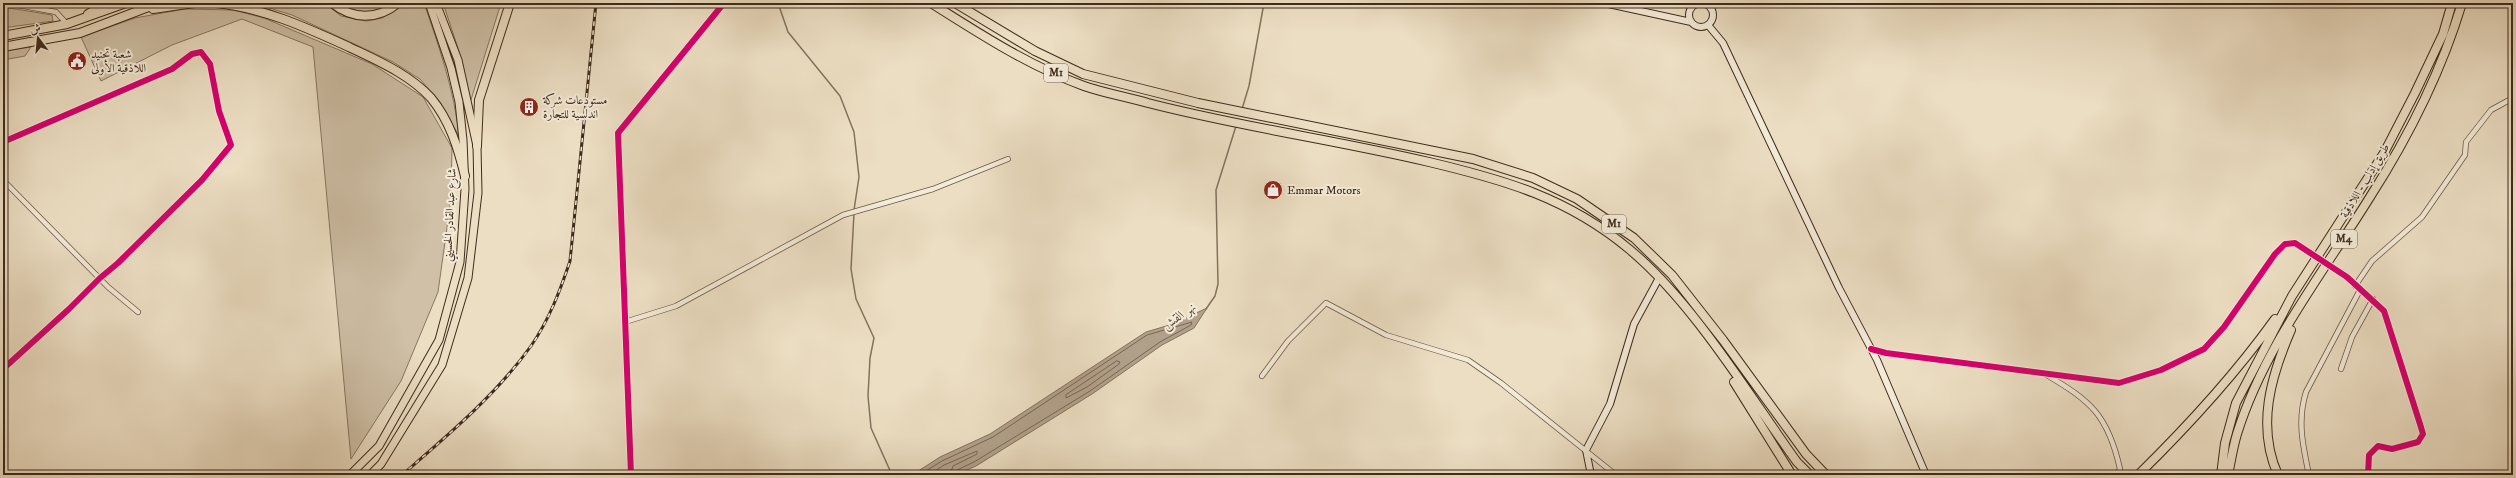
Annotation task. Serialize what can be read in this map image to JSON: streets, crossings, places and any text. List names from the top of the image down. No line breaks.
{"streets":{"highway":["M1","طريق إدلب - اللاذقية","M4"],"main road":["شارع عبد القادر الحسيني"]},"water":["نهر القش"],"places":{"public building":["شعبة تجنيد اللاذقية الأولى"],"building":["مستودعات شركة اندلسية للتجارة"],"shop":["Emmar Motors"]},"north":"top"}
